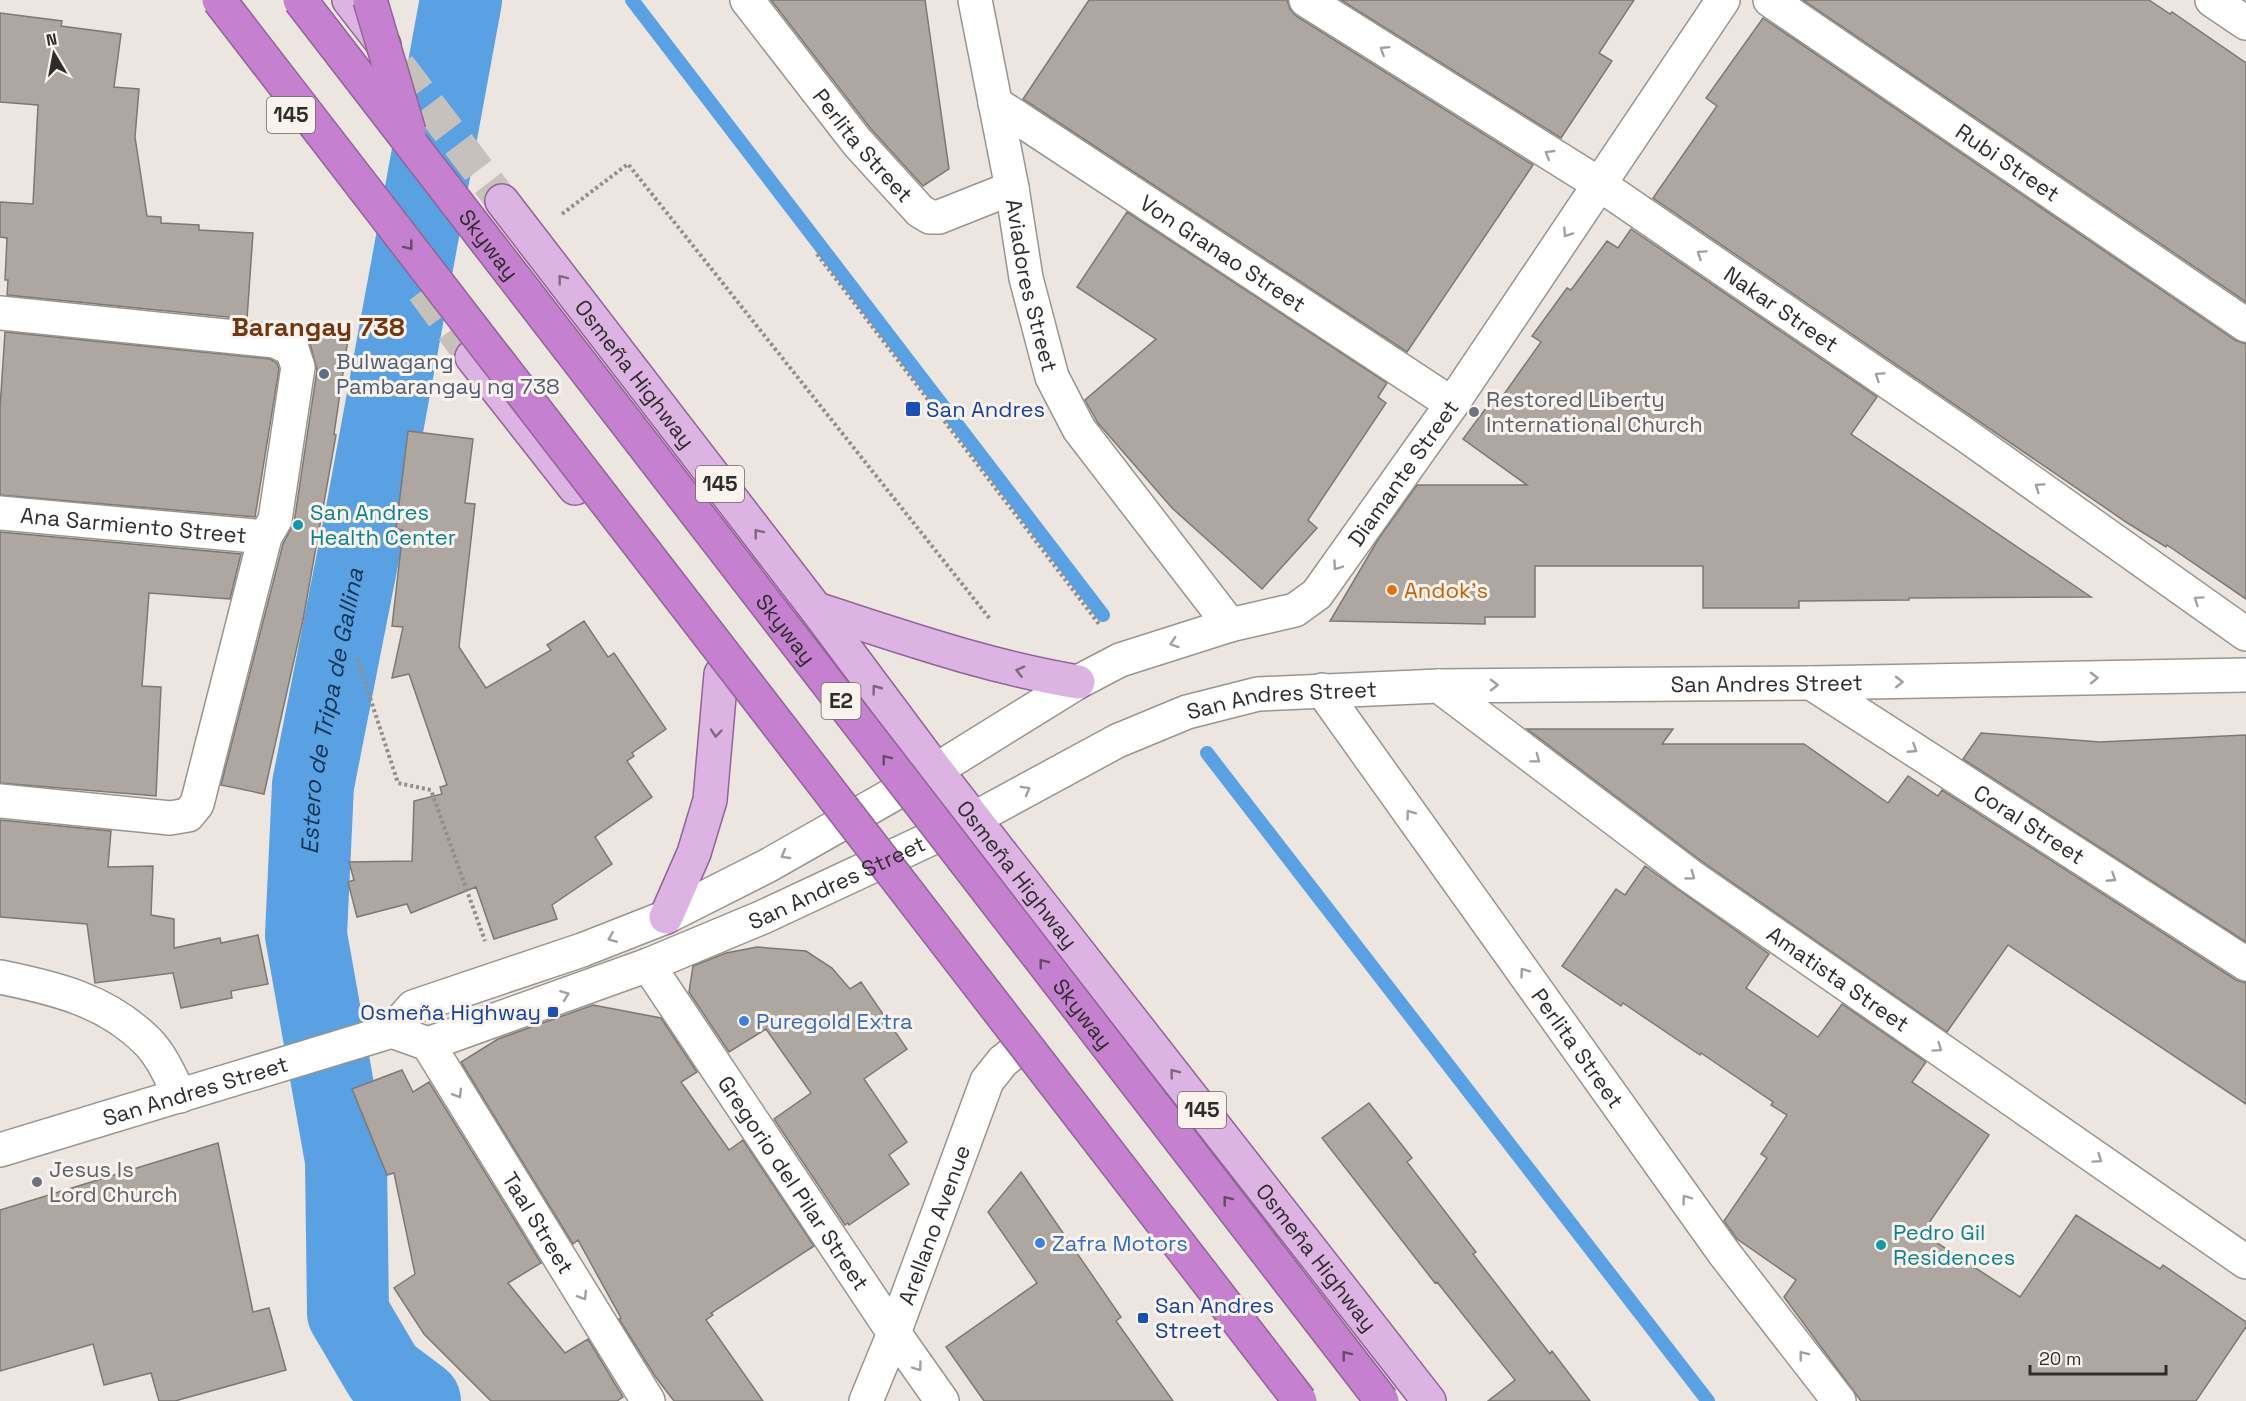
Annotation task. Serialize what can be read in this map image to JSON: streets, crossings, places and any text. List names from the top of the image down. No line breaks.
{"streets":{"highway":["Skyway","E2"],"main road":["145","Osmeña Highway"],"street":["Perlita Street","Rubi Street","Von Granao Street","Aviadores Street","Nakar Street","Diamante Street","Ana Sarmiento Street","San Andres Street","Coral Street","Amatista Street","Gregorio del Pilar Street","Taal Street","Arellano Avenue"]},"crossings":[["Perlita Street","Aviadores Street"],["Perlita Street","San Andres Street"],["Von Granao Street","Aviadores Street"],["Von Granao Street","Diamante Street"],["Aviadores Street","Diamante Street"],["Nakar Street","Diamante Street"],["Osmeña Highway","Diamante Street"],["Osmeña Highway","San Andres Street"],["Diamante Street","San Andres Street"],["San Andres Street","Coral Street"],["San Andres Street","Amatista Street"],["San Andres Street","Gregorio del Pilar Street"],["San Andres Street","Taal Street"],["Gregorio del Pilar Street","Arellano Avenue"]],"one_way":["Perlita Street","Nakar Street","Diamante Street","Coral Street","Amatista Street","Taal Street"],"districts":["Barangay 738"],"water":["Estero de Tripa de Gallina"],"places":{"other":["Bulwagang Pambarangay ng 738","Restored Liberty International Church","San Andres Health Center","Andok's","Puregold Extra","Jesus Is Lord Church","Zafra Motors","Pedro Gil Residences"],"transit":["San Andres","Osmeña Highway","San Andres Street"]},"scale_bar":"20 m","north":"top"}
